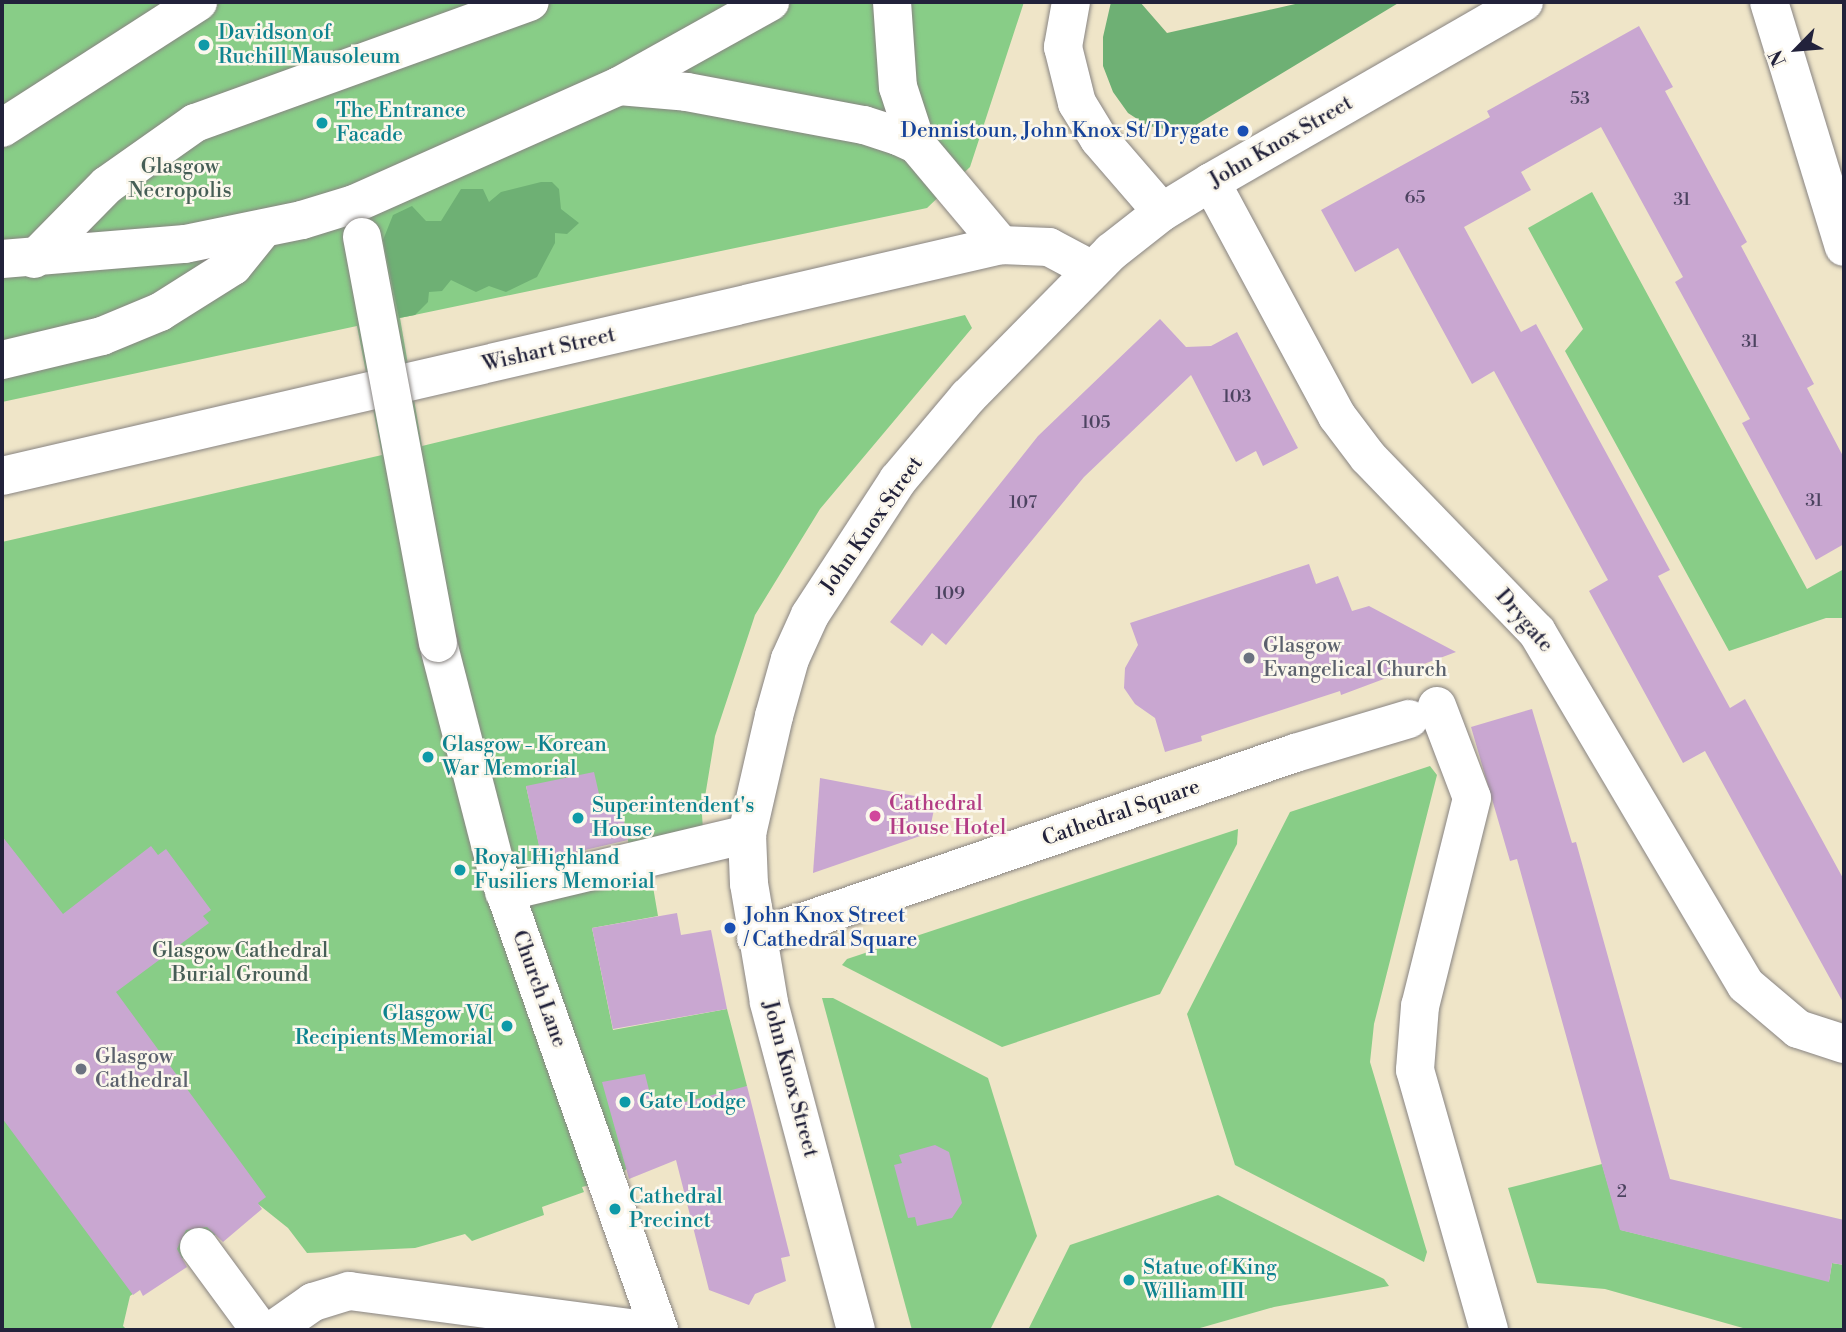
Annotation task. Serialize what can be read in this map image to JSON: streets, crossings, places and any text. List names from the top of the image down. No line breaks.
{"streets":{"street":["John Knox Street","Wishart Street","Drygate","Cathedral Square","Church Lane"]},"crossings":[["John Knox Street","Wishart Street"],["John Knox Street","Drygate"],["John Knox Street","Cathedral Square"]],"parks":["Glasgow Necropolis","Glasgow Cathedral Burial Ground"],"places":["Davidson of Ruchill Mausoleum","The Entrance Facade","Dennistoun, John Knox St/ Drygate","Glasgow Evangelical Church","Glasgow - Korean War Memorial","Cathedral House Hotel","Superintendent's House","Royal Highland Fusiliers Memorial","John Knox Street / Cathedral Square","Glasgow VC Recipients Memorial","Glasgow Cathedral","Gate Lodge","Cathedral Precinct","Statue of King William III"],"house_numbers":["53","65","31","31","103","105","31","107","109","2"],"north":"bottom left"}
